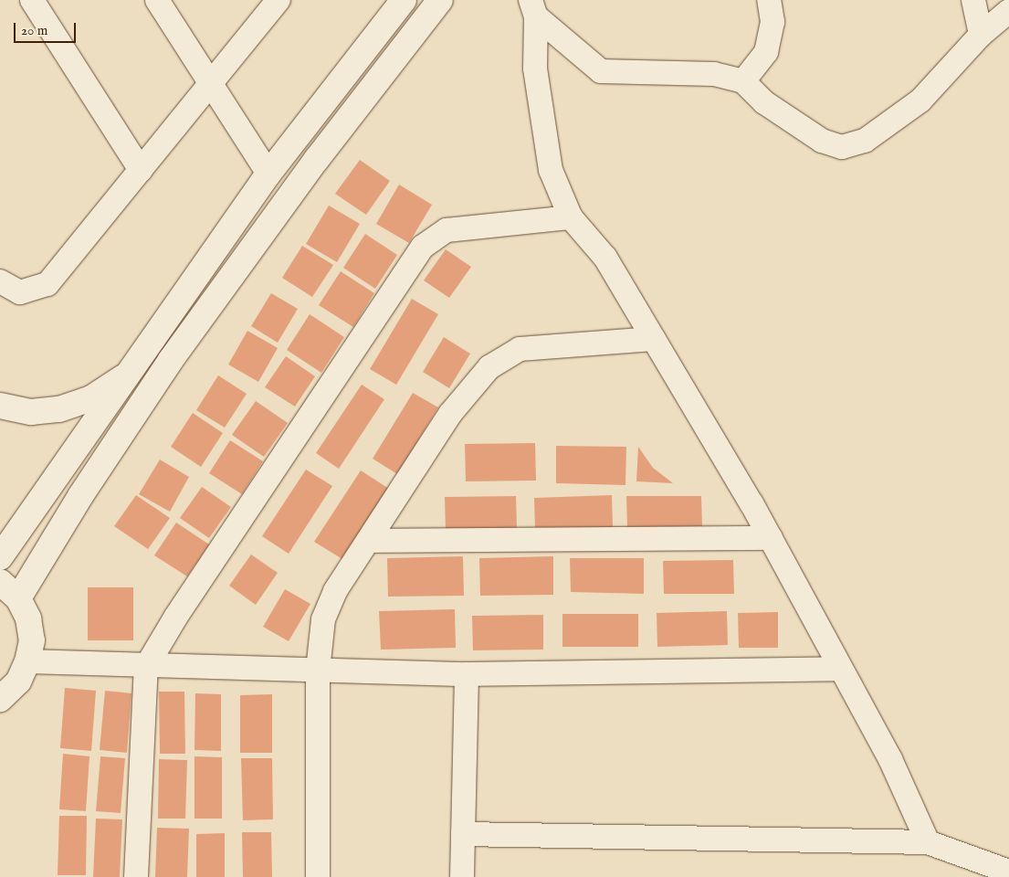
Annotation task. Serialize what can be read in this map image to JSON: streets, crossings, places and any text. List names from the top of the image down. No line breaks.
{"scale_bar":"20 m"}
